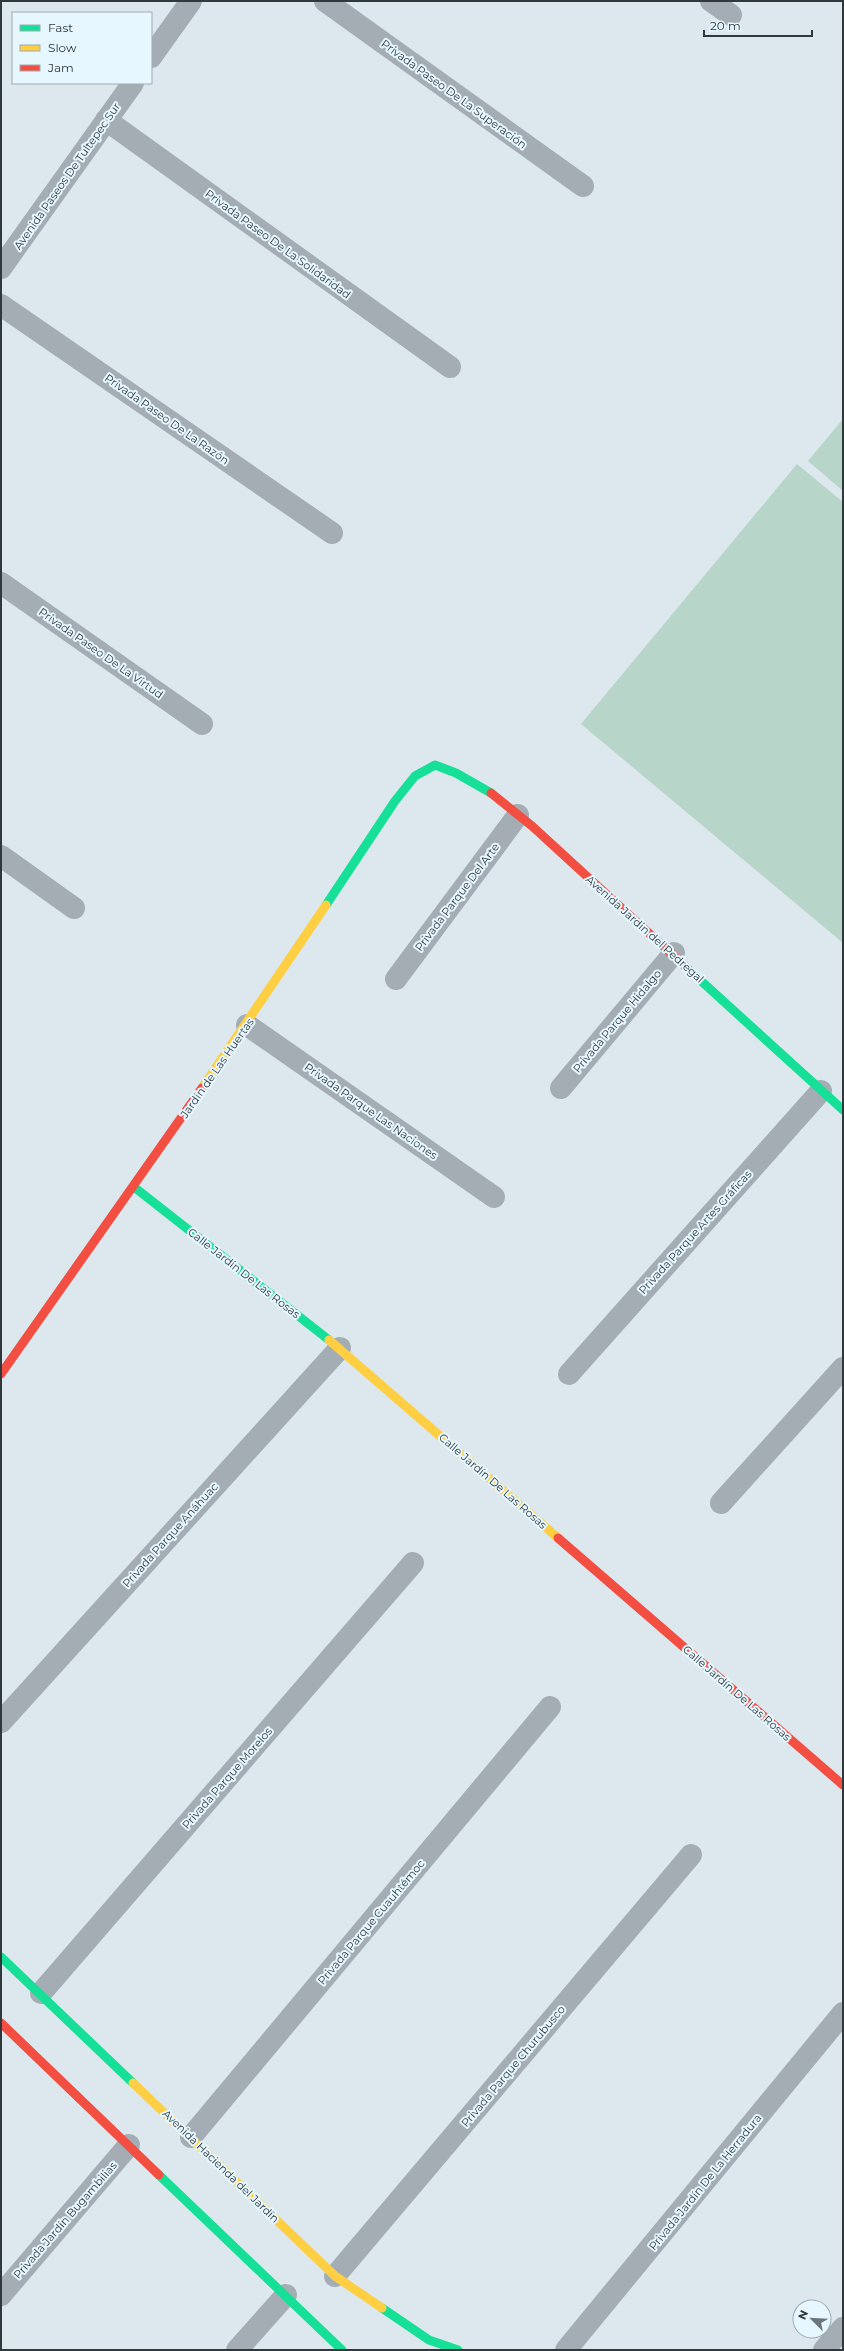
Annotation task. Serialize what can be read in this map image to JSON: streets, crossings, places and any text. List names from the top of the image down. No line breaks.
{"streets":{"street":["Privada Paseo De La Superación","Avenida Paseos De Tultepec Sur","Privada Paseo De La Solidaridad","Privada Paseo De La Razón","Privada Paseo De La Virtud","Privada Parque Del Arte","Avenida Jardin del Pedregal","Privada Parque Hidalgo","Jardín de Las Huertas","Privada Parque Las Naciones","Privada Parque Artes Gráficas","Calle Jardín De Las Rosas","Privada Parque Anáhuac","Privada Parque Morelos","Privada Parque Cuauhtémoc","Privada Parque Churubusco","Avenida Hacienda del Jardín","Privada Jardín De La Herradura","Privada Jardín Bugambilias"]},"crossings":[["Avenida Paseos De Tultepec Sur","Privada Paseo De La Solidaridad"],["Privada Parque Del Arte","Avenida Jardin del Pedregal"],["Avenida Jardin del Pedregal","Privada Parque Hidalgo"],["Avenida Jardin del Pedregal","Jardín de Las Huertas"],["Avenida Jardin del Pedregal","Privada Parque Artes Gráficas"],["Jardín de Las Huertas","Privada Parque Las Naciones"],["Jardín de Las Huertas","Calle Jardín De Las Rosas"],["Calle Jardín De Las Rosas","Privada Parque Anáhuac"],["Privada Parque Morelos","Avenida Hacienda del Jardín"],["Privada Parque Cuauhtémoc","Avenida Hacienda del Jardín"],["Privada Parque Churubusco","Avenida Hacienda del Jardín"]],"legend":["Fast","Slow","Jam"],"scale_bar":"20 m","north":"top left"}
